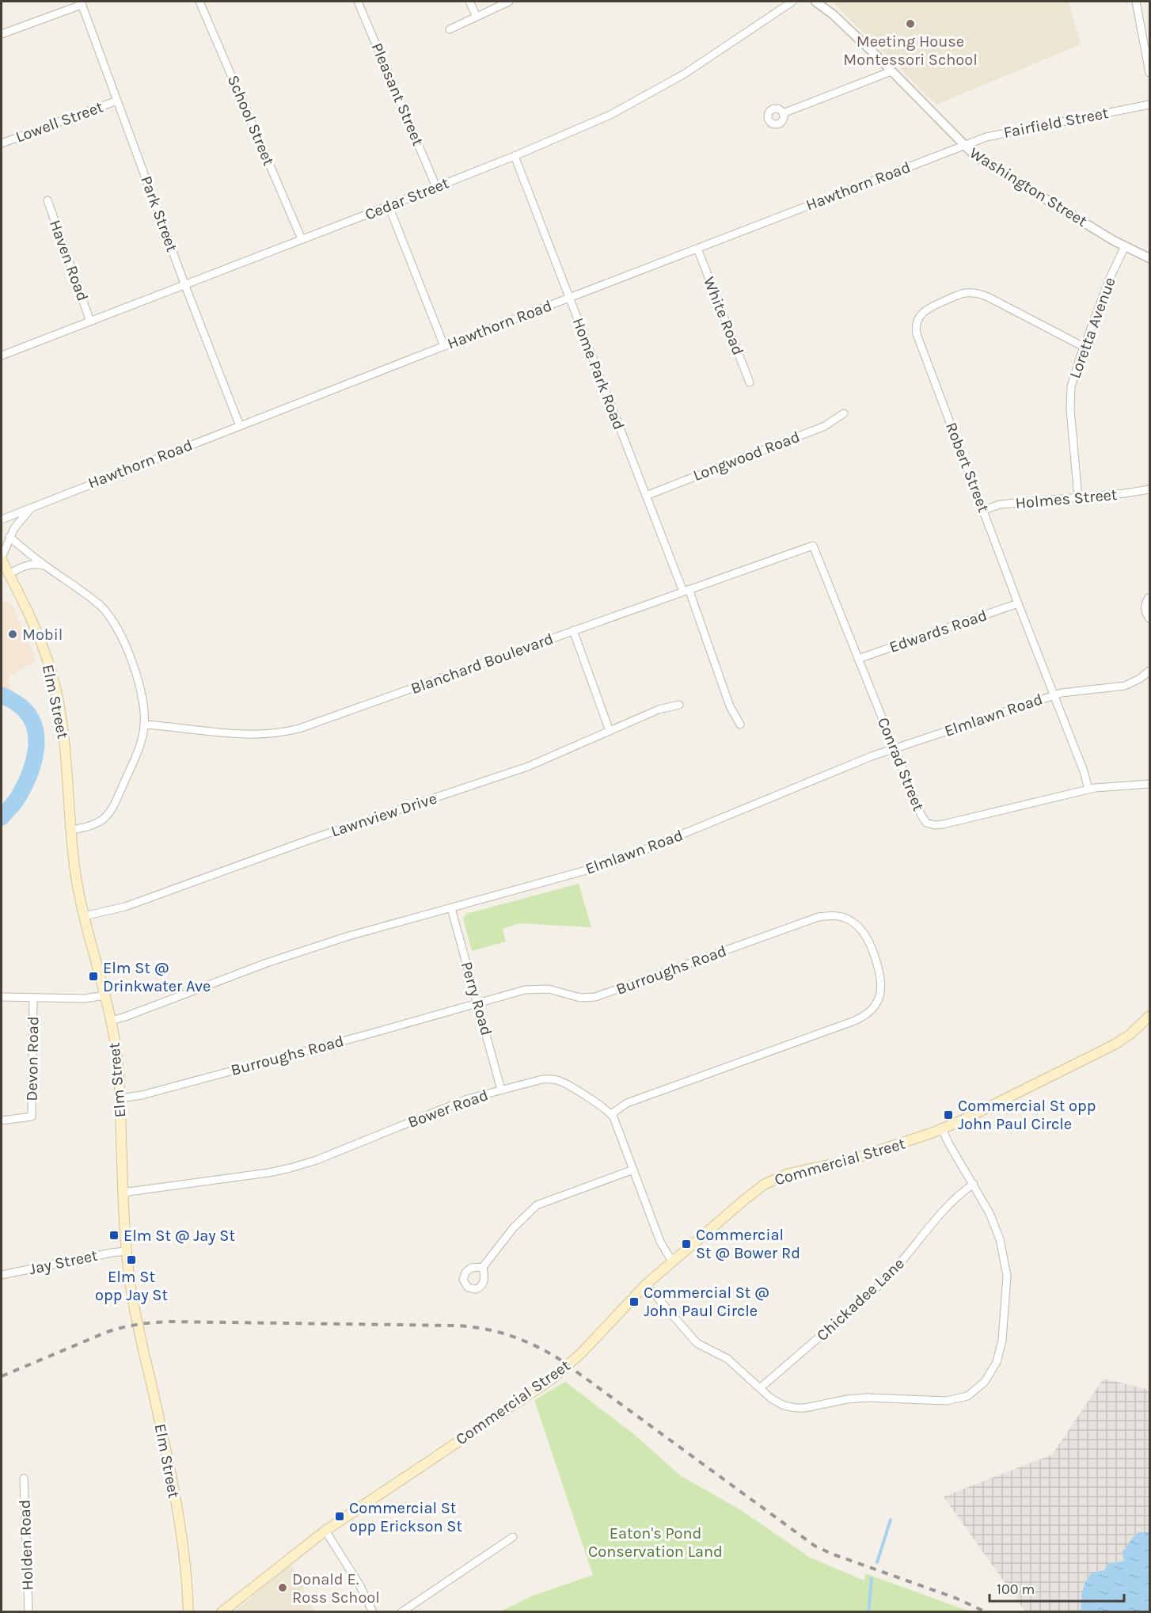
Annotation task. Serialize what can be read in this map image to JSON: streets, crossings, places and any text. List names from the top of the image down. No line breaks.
{"streets":{"main road":["Elm Street","Commercial Street"],"street":["Pleasant Street","School Street","Lowell Street","Fairfield Street","Hawthorn Road","Washington Street","Cedar Street","Park Street","Haven Road","White Road","Loretta Avenue","Home Park Road","Longwood Road","Robert Street","Holmes Street","Edwards Road","Blanchard Boulevard","Elmlawn Road","Conrad Street","Lawnview Drive","Burroughs Road","Perry Road","Devon Road","Bower Road","Jay Street","Chickadee Lane","Holden Road"]},"crossings":[["Pleasant Street","Cedar Street"],["School Street","Cedar Street"],["Lowell Street","Park Street"],["Fairfield Street","Hawthorn Road"],["Fairfield Street","Washington Street"],["Hawthorn Road","Washington Street"],["Hawthorn Road","Park Street"],["Hawthorn Road","White Road"],["Hawthorn Road","Home Park Road"],["Hawthorn Road","Elm Street"],["Washington Street","Loretta Avenue"],["Cedar Street","Park Street"],["Cedar Street","Haven Road"],["Cedar Street","Home Park Road"],["Loretta Avenue","Robert Street"],["Loretta Avenue","Holmes Street"],["Home Park Road","Longwood Road"],["Home Park Road","Blanchard Boulevard"],["Robert Street","Holmes Street"],["Robert Street","Edwards Road"],["Robert Street","Elmlawn Road"],["Robert Street","Conrad Street"],["Edwards Road","Conrad Street"],["Blanchard Boulevard","Conrad Street"],["Elm Street","Elmlawn Road"],["Elm Street","Lawnview Drive"],["Elm Street","Burroughs Road"],["Elm Street","Bower Road"],["Elm Street","Jay Street"],["Elmlawn Road","Conrad Street"],["Elmlawn Road","Perry Road"],["Burroughs Road","Perry Road"],["Burroughs Road","Bower Road"],["Perry Road","Bower Road"]],"parks":["Eaton's Pond Conservation Land"],"places":{"other":["Meeting House Montessori School","Mobil","Donald E. Ross School"],"transit":["Elm St @ Drinkwater Ave","Commercial St opp John Paul Circle","Elm St @ Jay St","Commercial St @ Bower Rd","Elm St opp Jay St","Commercial St @ John Paul Circle","Commercial St opp Erickson St"]},"scale_bar":"100 m"}
